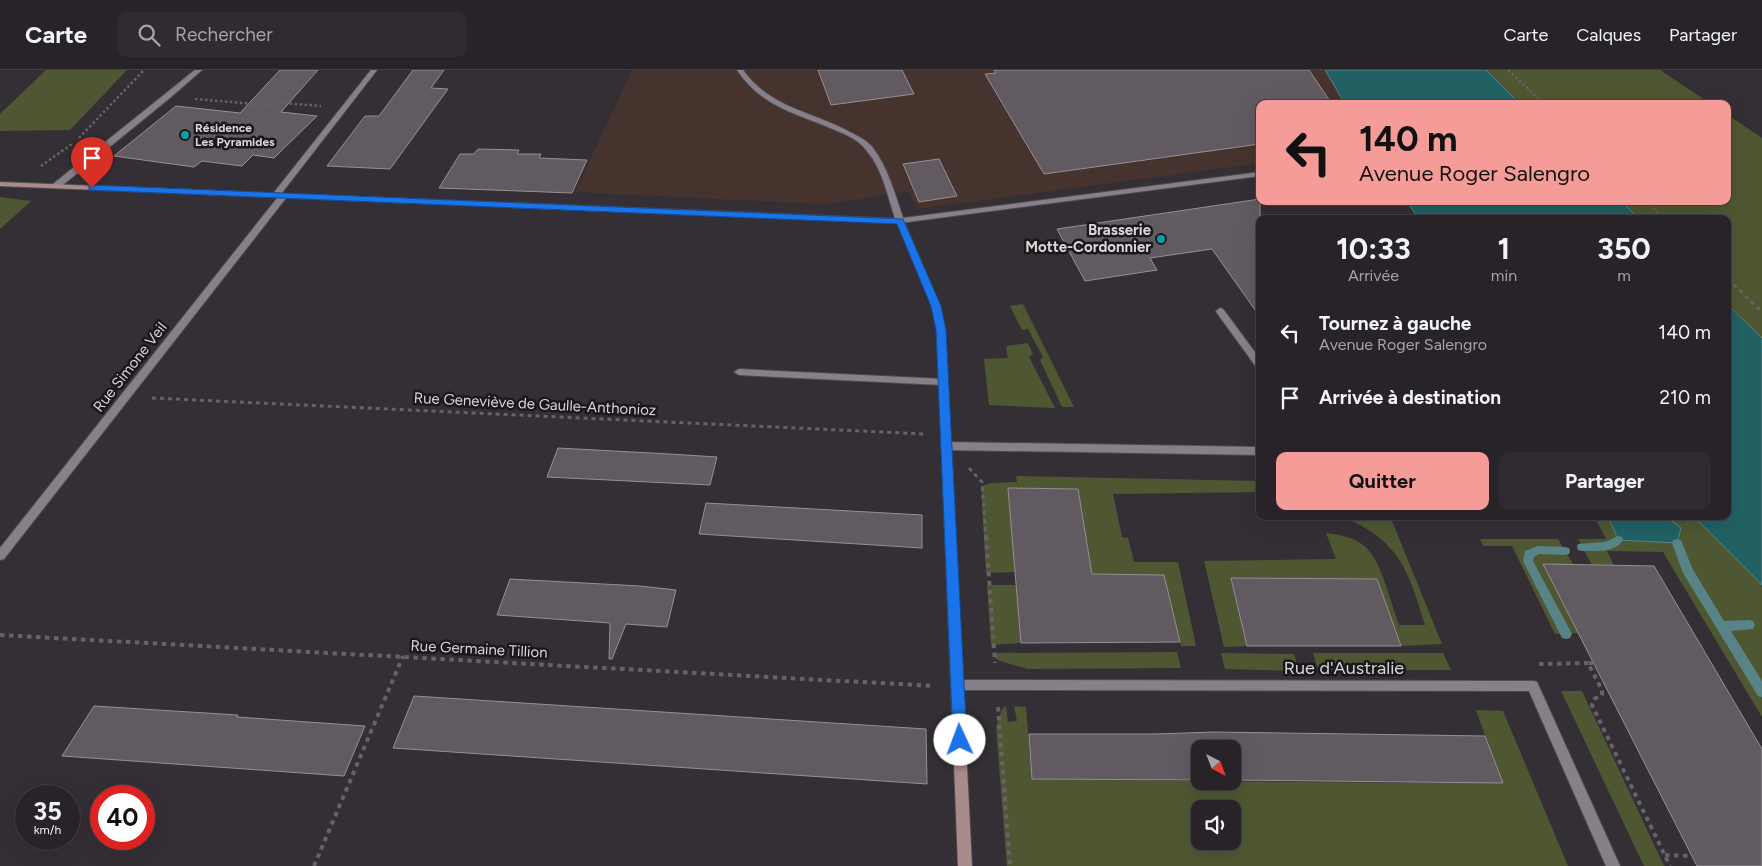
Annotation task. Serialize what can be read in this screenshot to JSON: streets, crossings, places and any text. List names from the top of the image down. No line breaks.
{"streets":{"street":["Rue Simone Veil","Rue d'Australie"],"path":["Rue Geneviève de Gaulle-Anthonioz","Rue Germaine Tillion"]},"crossings":[["Rue Simone Veil","Rue Geneviève de Gaulle-Anthonioz"],["Rue Germaine Tillion","Rue d'Australie"]],"places":["Résidence Les Pyramides","Brasserie Motte-Cordonnier"],"north":"bottom right","page":{"header":"Carte","search":"Rechercher","nav":["Carte","Calques","Partager"],"turn":["140 m","Avenue Roger Salengro"],"eta":["10:33","Arrivée","1","min","350","m"],"list":[{"name":"Tournez à gauche","note":"Avenue Roger Salengro","value":"140 m"},{"name":"Arrivée à destination","value":"210 m"}],"buttons":["Quitter","Partager"],"speed":"35 km/h","limit":"40"}}
